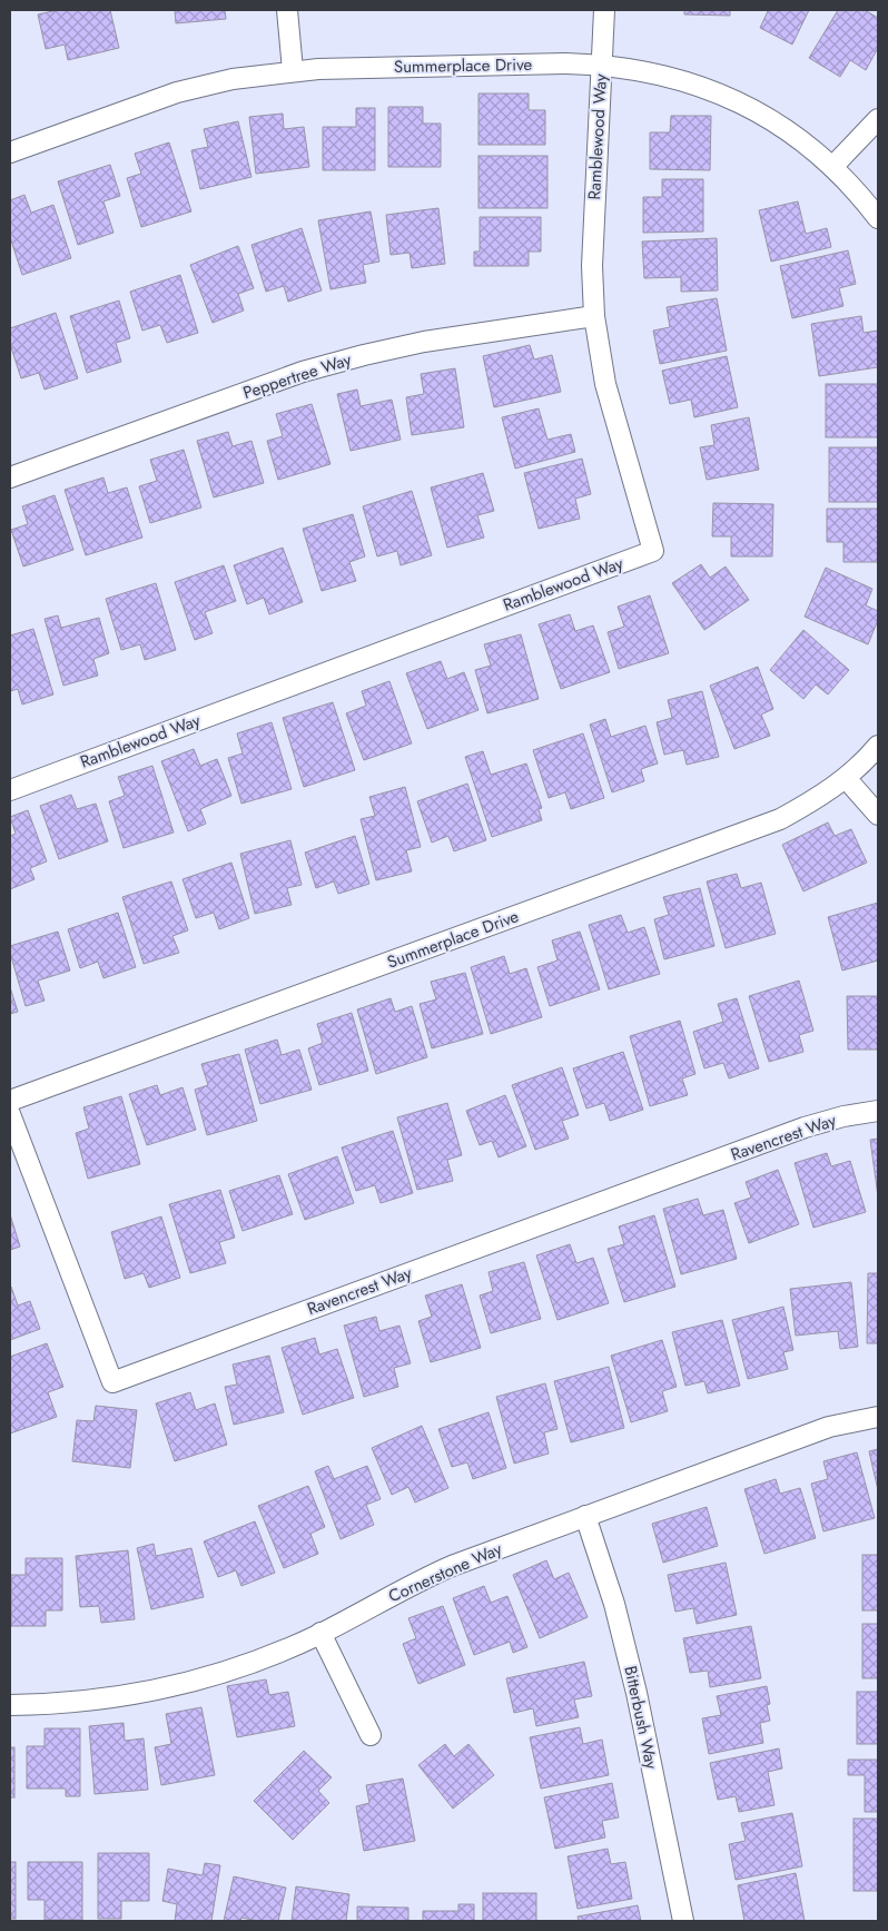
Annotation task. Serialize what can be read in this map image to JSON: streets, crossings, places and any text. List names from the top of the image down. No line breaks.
{"streets":{"street":["Summerplace Drive","Ramblewood Way","Peppertree Way","Ravencrest Way","Cornerstone Way","Bitterbush Way"]},"crossings":[["Summerplace Drive","Ramblewood Way"],["Ramblewood Way","Peppertree Way"],["Cornerstone Way","Bitterbush Way"]]}
